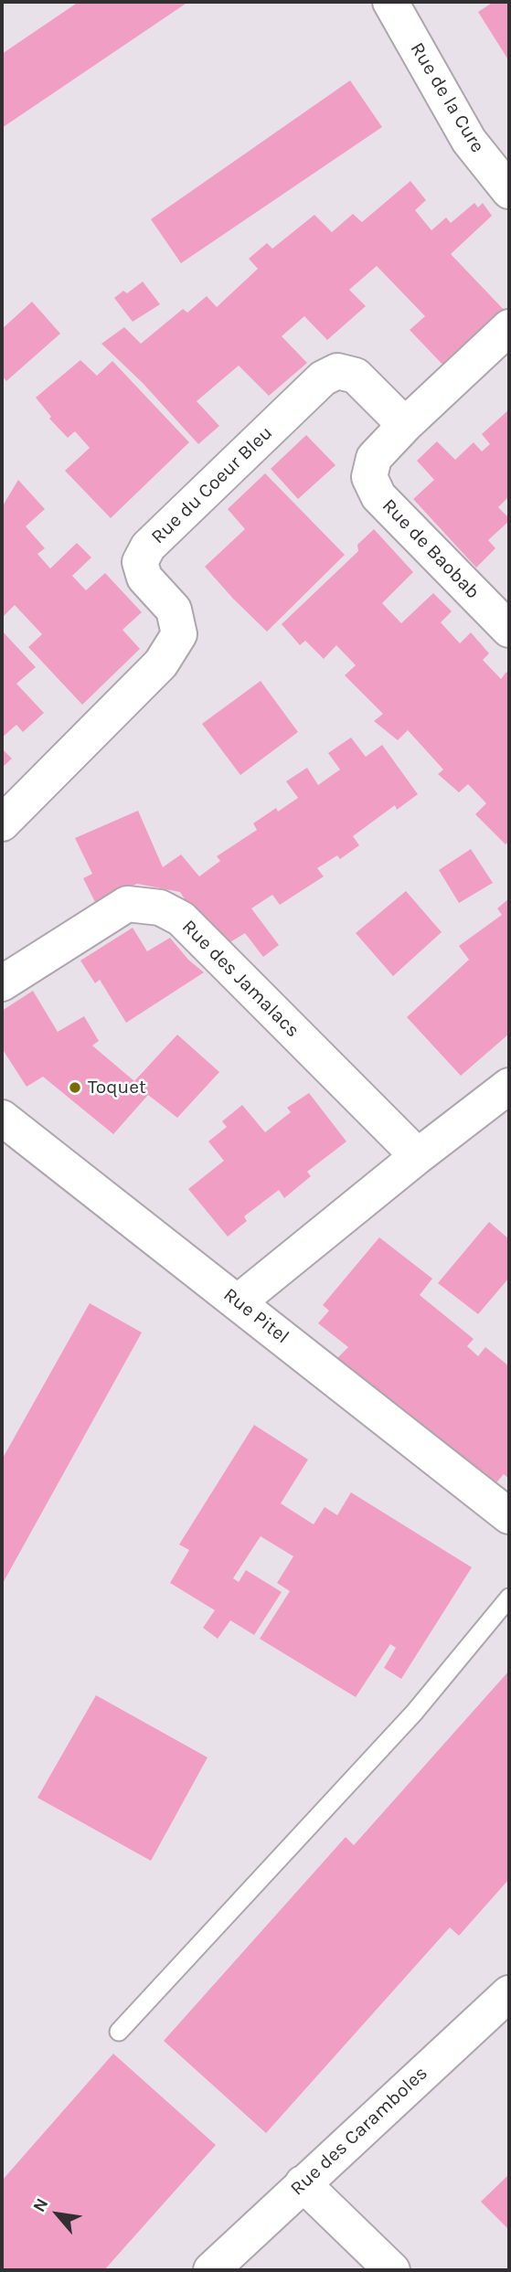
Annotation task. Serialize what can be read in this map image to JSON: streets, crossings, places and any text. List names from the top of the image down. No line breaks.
{"streets":{"street":["Rue de la Cure","Rue du Coeur Bleu","Rue de Baobab","Rue des Jamalacs","Rue Pitel","Rue des Caramboles"]},"crossings":[["Rue du Coeur Bleu","Rue de Baobab"]],"places":["Toquet"],"north":"top left"}
